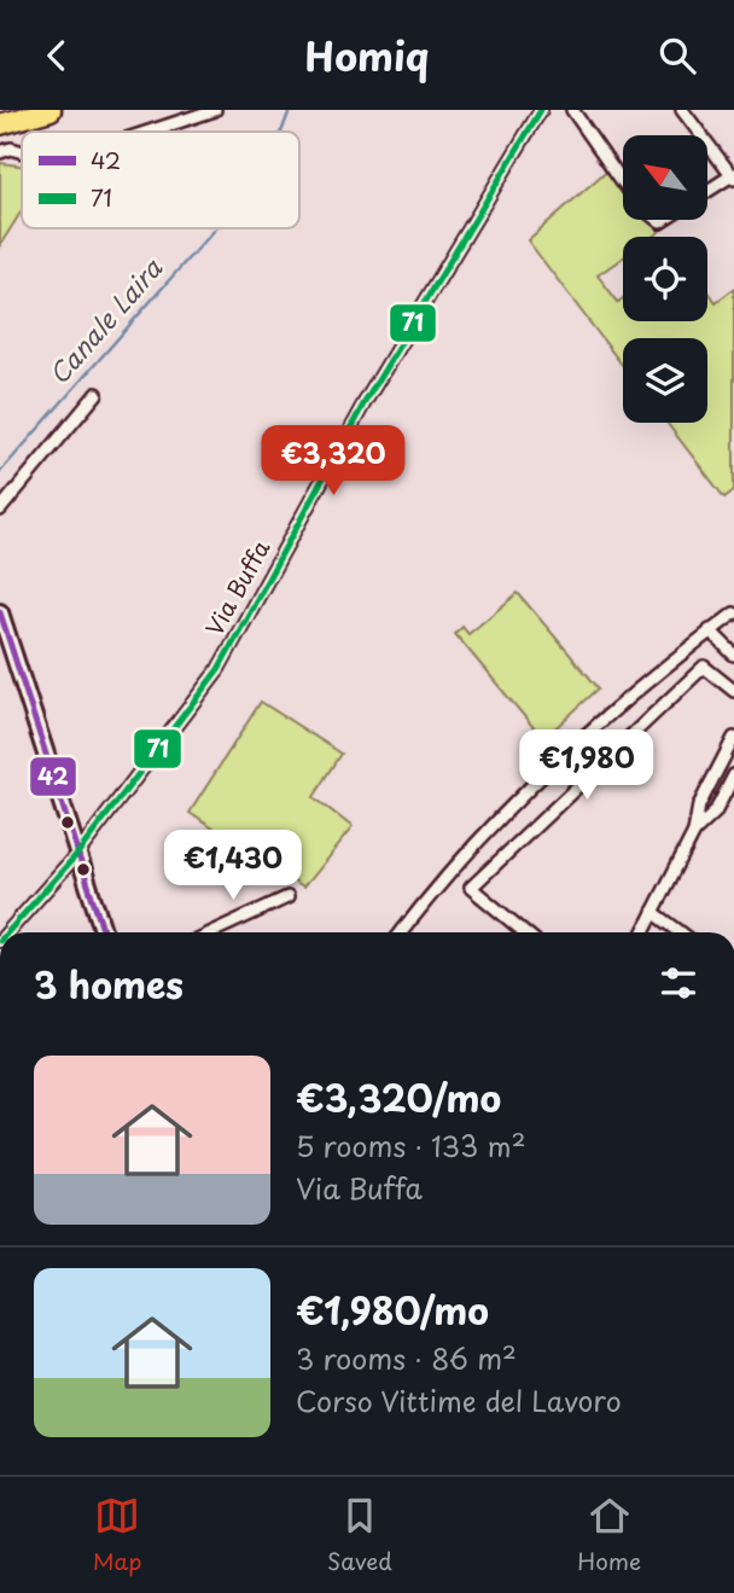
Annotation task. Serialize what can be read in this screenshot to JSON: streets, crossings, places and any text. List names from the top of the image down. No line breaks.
{"streets":{"street":["Via Buffa"]},"water":["Canale Laira"],"lines":["transit line 71","transit line 42"],"legend":["42","71"],"north":"top left","page":{"header":"Homiq","price":["€3,320","€1,980","€1,430"],"heading":"3 homes","list":[{"name":"€3,320/mo","note":"5 rooms · 133 m² · Via Buffa"},{"name":"€1,980/mo","note":"3 rooms · 86 m² · Corso Vittime del Lavoro"}],"tabs":["Map","Saved","Home"]}}
